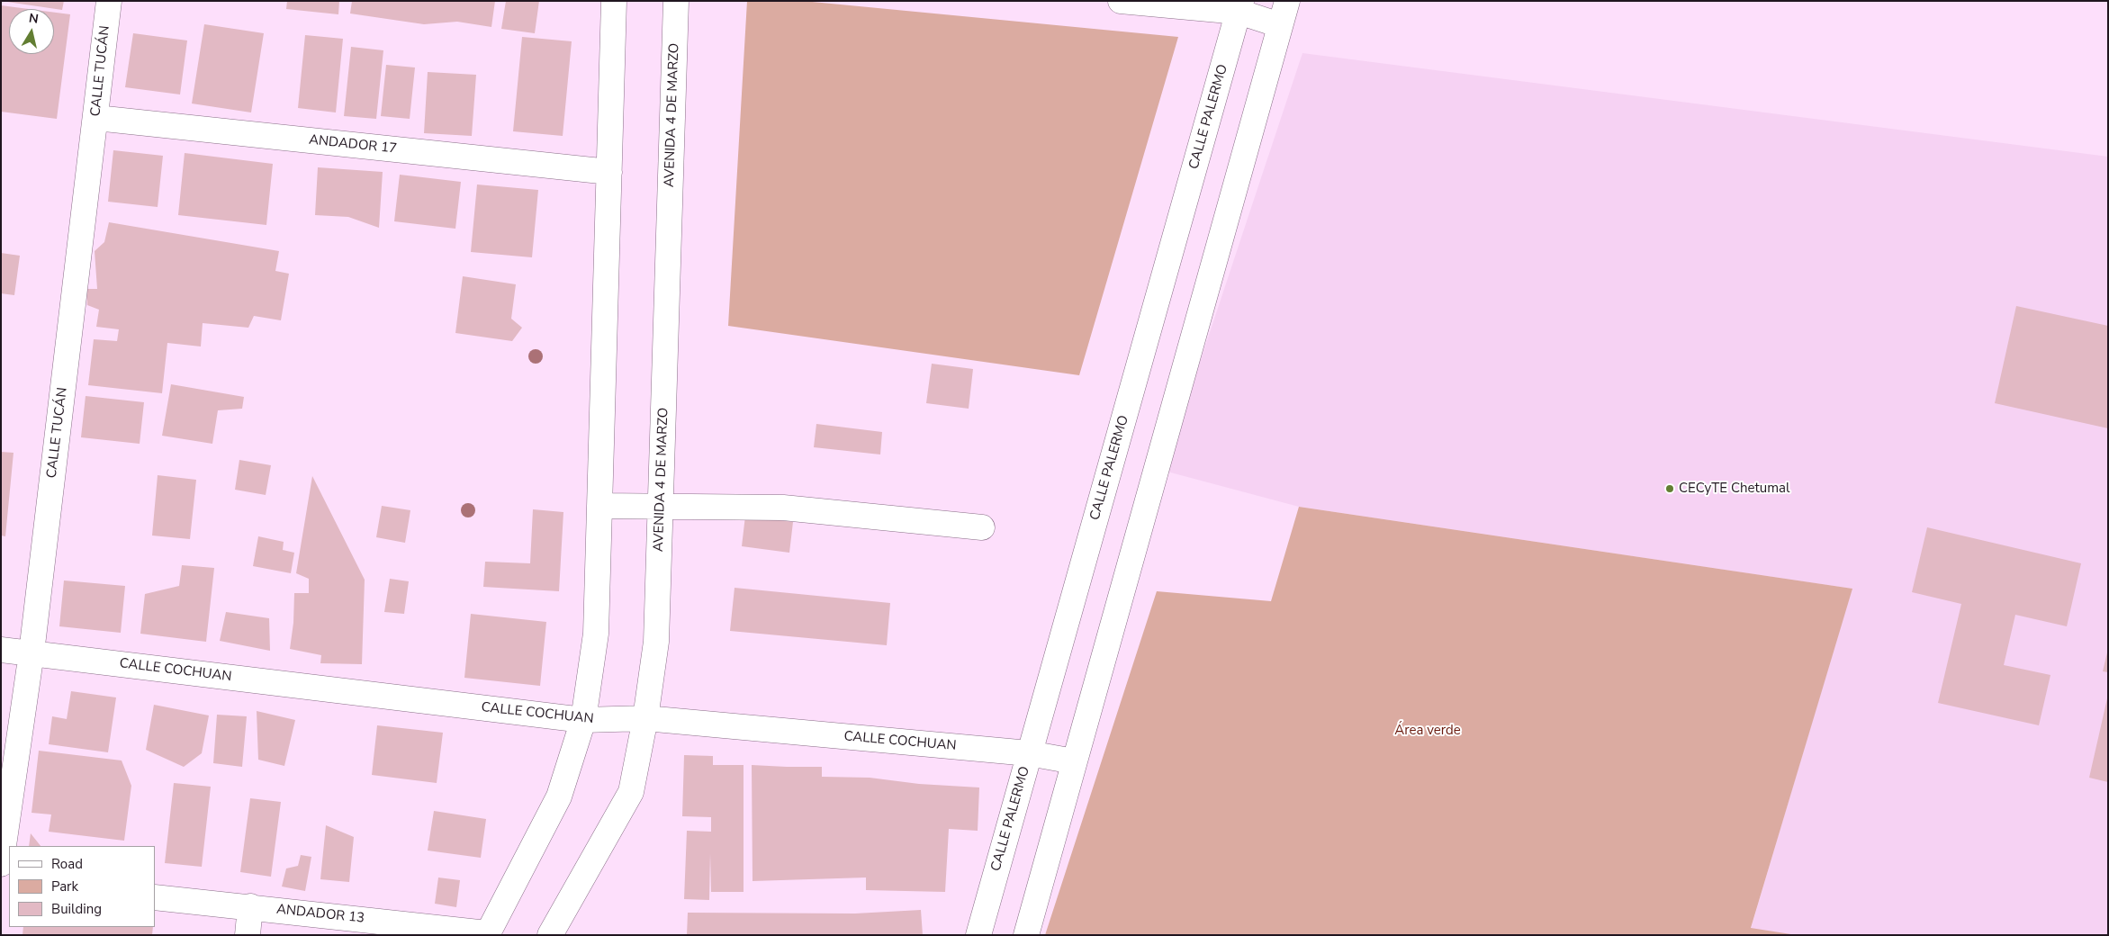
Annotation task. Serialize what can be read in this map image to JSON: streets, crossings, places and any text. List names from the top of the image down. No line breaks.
{"streets":{"street":["CALLE TUCÁN","AVENIDA 4 DE MARZO","CALLE PALERMO","ANDADOR 17","CALLE COCHUAN","ANDADOR 13"]},"crossings":[["CALLE TUCÁN","ANDADOR 17"],["CALLE TUCÁN","CALLE COCHUAN"],["AVENIDA 4 DE MARZO","CALLE COCHUAN"],["CALLE PALERMO","CALLE COCHUAN"]],"parks":["Área verde"],"places":["CECyTE Chetumal"],"legend":["Road","Park","Building"],"north":"top"}
